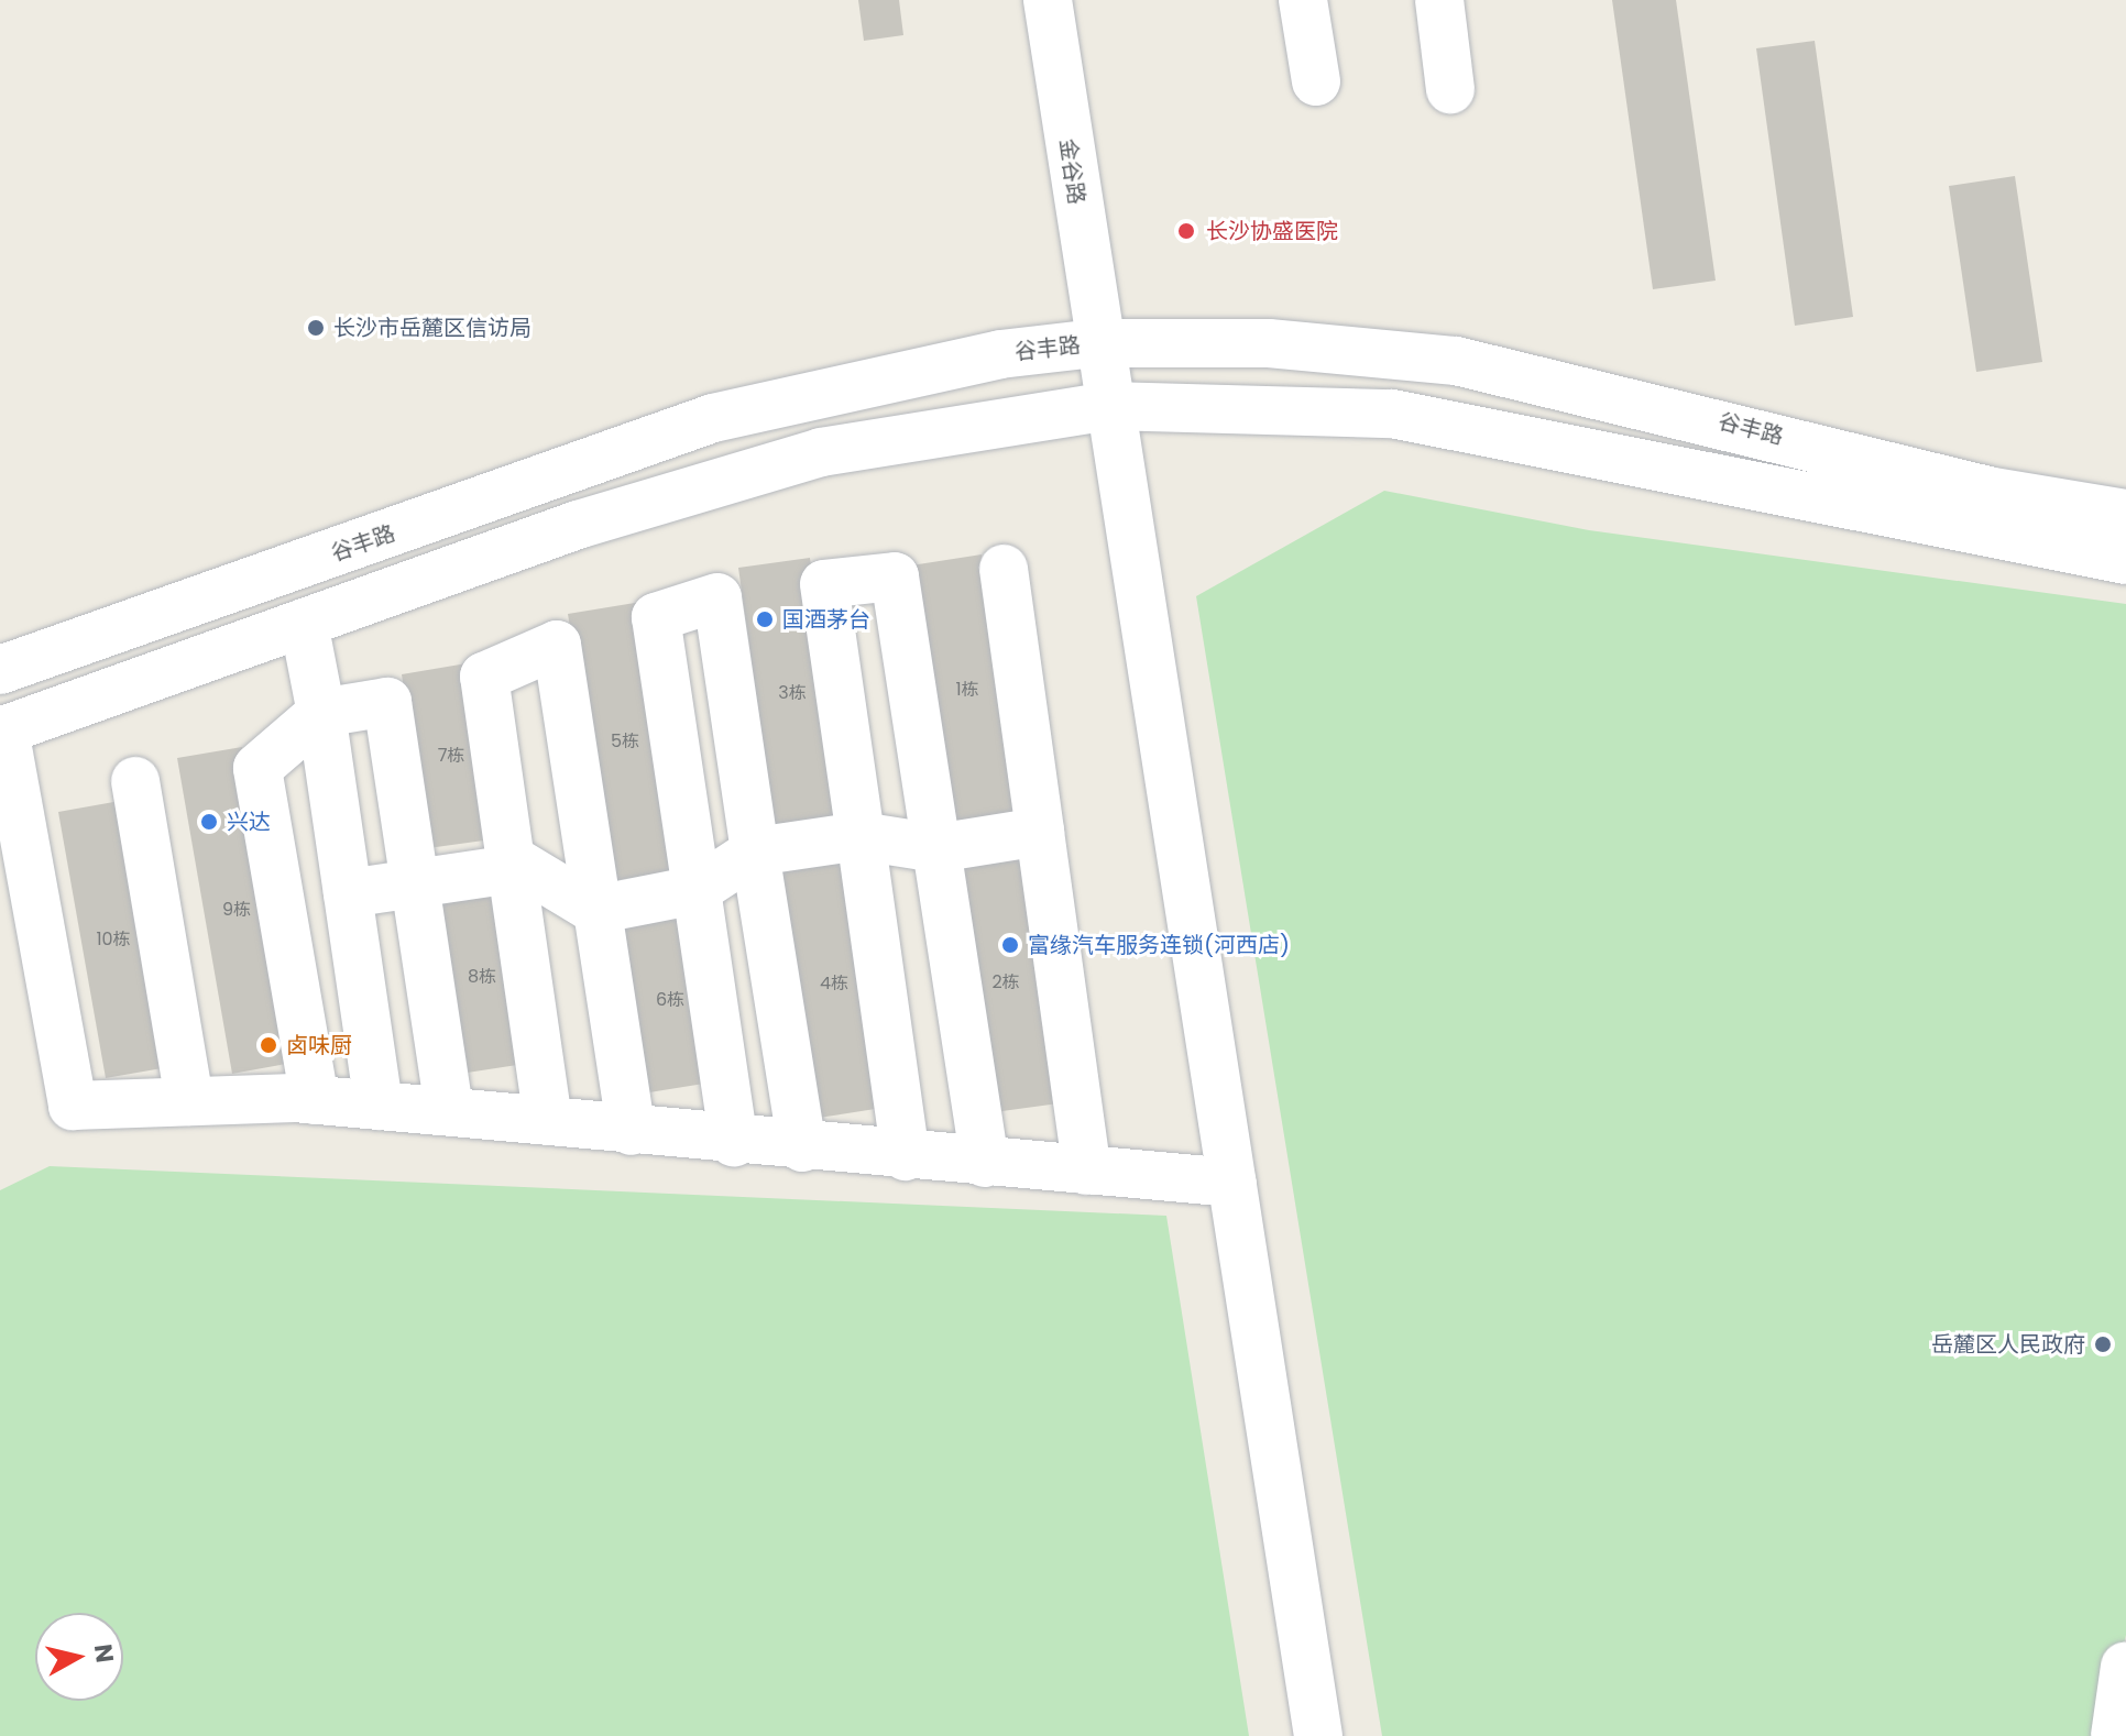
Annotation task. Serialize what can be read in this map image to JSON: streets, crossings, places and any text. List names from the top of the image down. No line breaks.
{"streets":{"street":["金谷路","谷丰路"]},"crossings":[["金谷路","谷丰路"]],"places":["长沙协盛医院","长沙市岳麓区信访局","国酒茅台","兴达","富缘汽车服务连锁(河西店)","卤味厨","岳麓区人民政府"],"house_numbers":["1栋","3栋","5栋","7栋","9栋","10栋","8栋","2栋","4栋","6栋"],"north":"right"}
